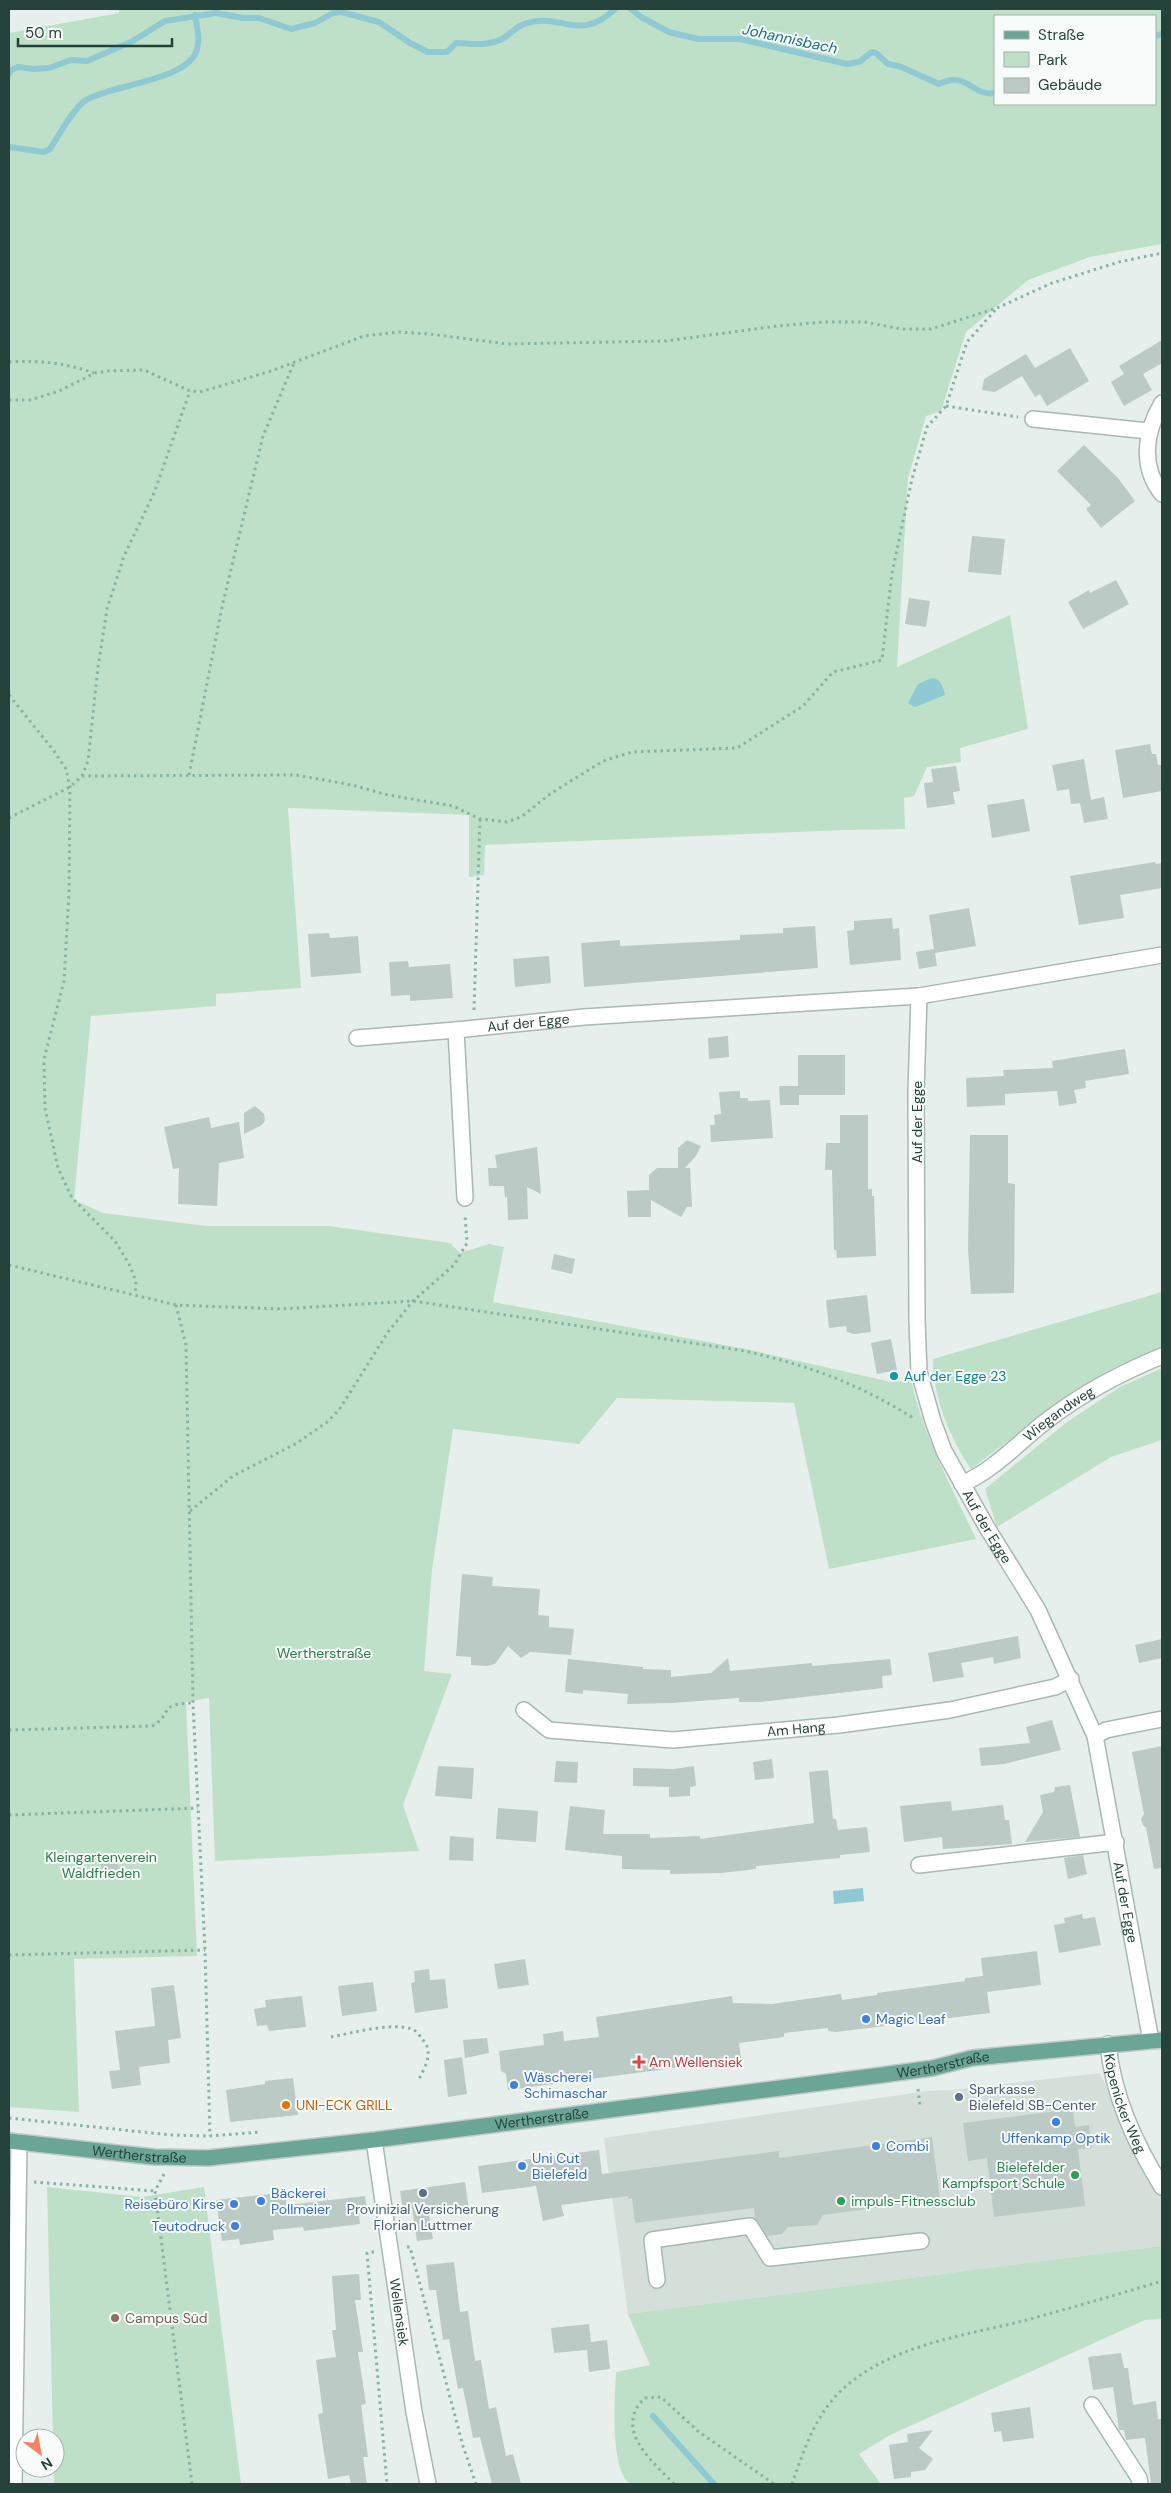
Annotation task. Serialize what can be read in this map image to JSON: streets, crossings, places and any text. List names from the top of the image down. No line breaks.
{"streets":{"main road":["Wertherstraße"],"street":["Auf der Egge","Wiegandweg","Am Hang","Köpenicker Weg","Wellensiek"]},"crossings":[["Auf der Egge","Wiegandweg"],["Auf der Egge","Am Hang"],["Auf der Egge","Wertherstraße"],["Wertherstraße","Köpenicker Weg"],["Wertherstraße","Wellensiek"]],"water":["Johannisbach"],"parks":["Wertherstraße","Kleingartenverein Waldfrieden"],"places":{"other":["Auf der Egge 23","Magic Leaf","Wäscherei Schimaschar","Sparkasse Bielefeld SB-Center","UNI-ECK GRILL","Uffenkamp Optik","Combi","Uni Cut Bielefeld","Bielefelder Kampfsport Schule","Provinizial Versicherung Florian Luttmer","Bäckerei Pollmeier","impuls-Fitnessclub","Reisebüro Kirse","Teutodruck","Campus Süd"],"health":["Am Wellensiek"]},"legend":["Straße","Park","Gebäude"],"scale_bar":"50 m","north":"bottom right"}
